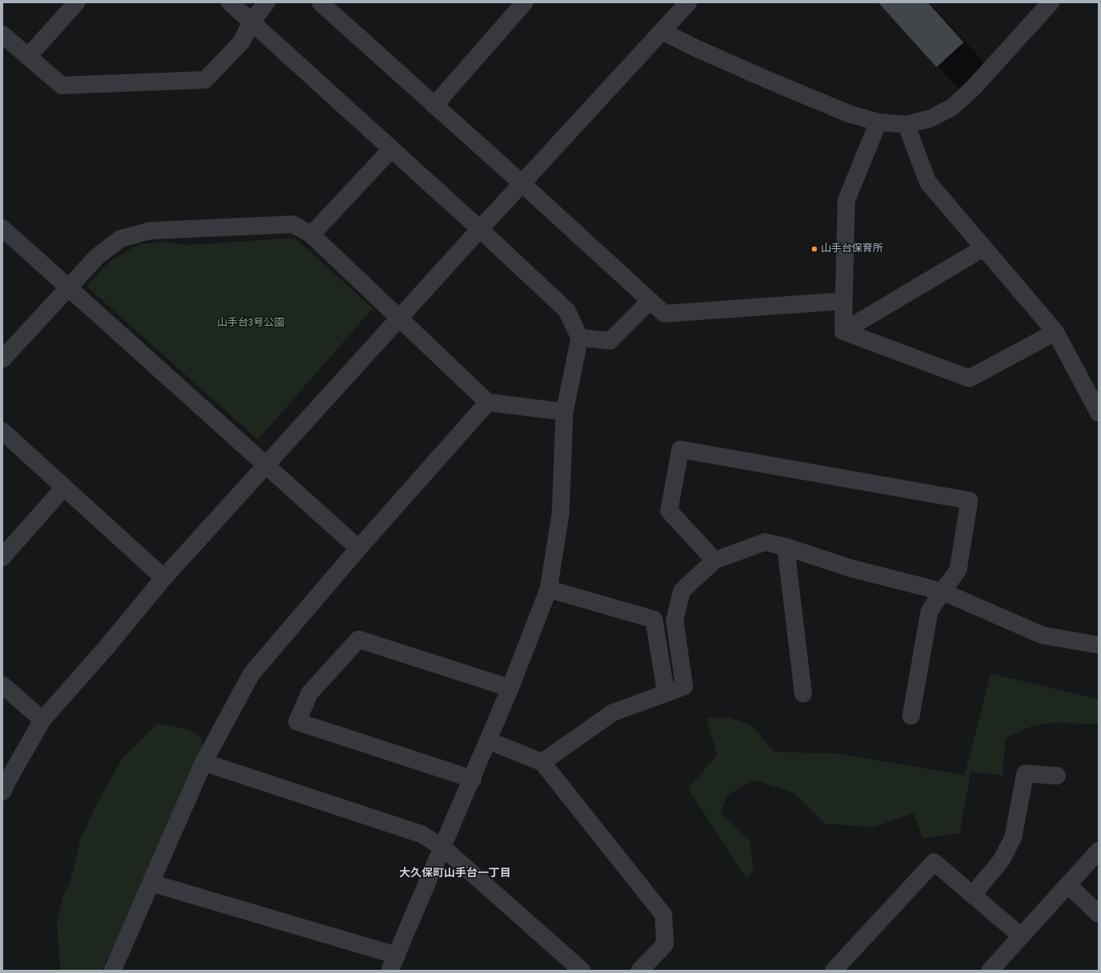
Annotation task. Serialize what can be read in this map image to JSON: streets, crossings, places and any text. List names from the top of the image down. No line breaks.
{"districts":["大久保町山手台一丁目"],"parks":["山手台3号公園"],"places":["山手台保育所"]}
